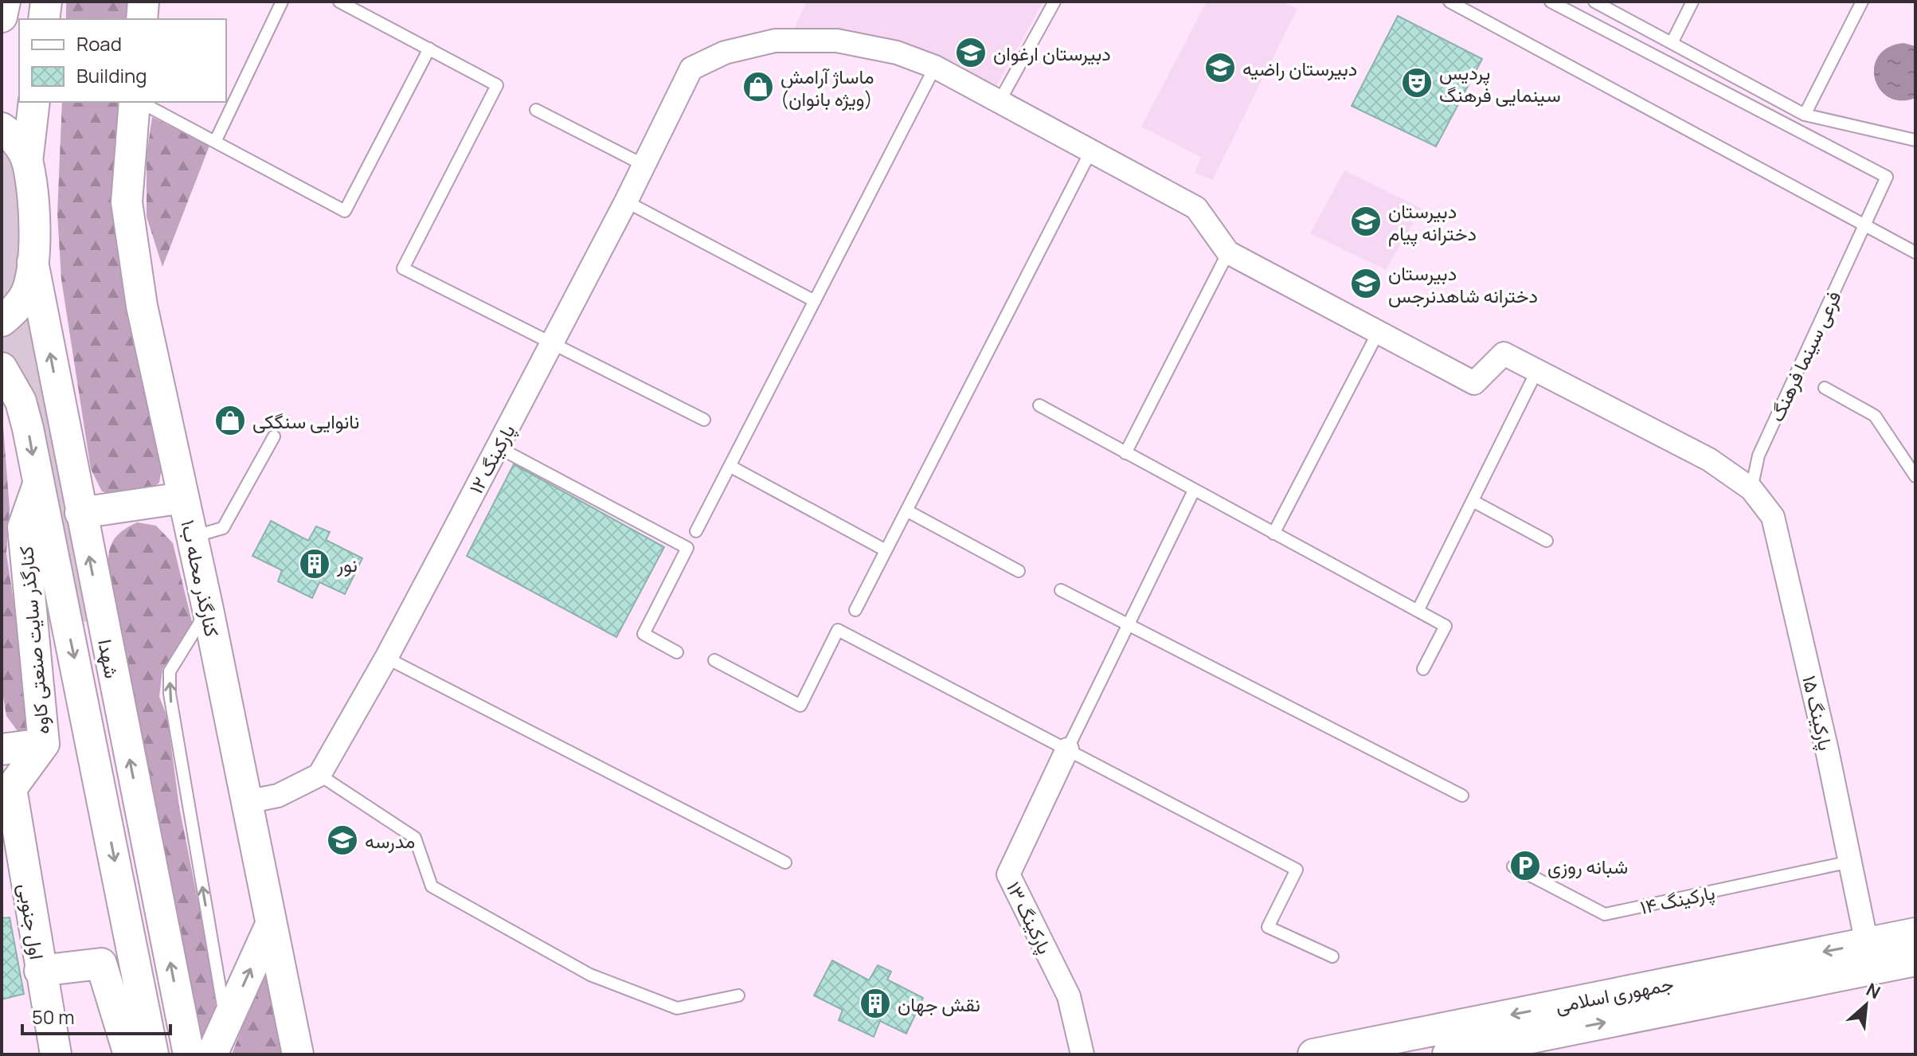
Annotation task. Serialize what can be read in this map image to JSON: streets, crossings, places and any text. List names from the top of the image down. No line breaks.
{"streets":{"main road":["کنارگذر محله ب۱","کنارگذر سایت صنعتی کاوه","شهدا","اول جنوبی","جمهوری اسلامی"],"street":["پارکینگ ۱۲","پارکینگ ۱۵","پارکینگ ۱۳"],"lane":["فرعی سینما فرهنگ","پارکینگ ۱۴"]},"crossings":[["فرعی سینما فرهنگ","پارکینگ ۱۵"],["کنارگذر سایت صنعتی کاوه","شهدا"],["کنارگذر سایت صنعتی کاوه","اول جنوبی"],["پارکینگ ۱۵","پارکینگ ۱۴"],["پارکینگ ۱۵","جمهوری اسلامی"]],"places":{"school or university":["دبیرستان ارغوان","دبیرستان راضیه","دبیرستان دخترانه پیام","دبیرستان دخترانه شاهدنرجس","مدرسه"],"theatre":["پردیس سینمایی فرهنگ"],"shop":["ماساژ آرامش (ویژه بانوان)","نانوایی سنگکی"],"building":["نور","نقش جهان"],"parking":["شبانه روزی"]},"legend":["Road","Building"],"scale_bar":"50 m","north":"top right"}
